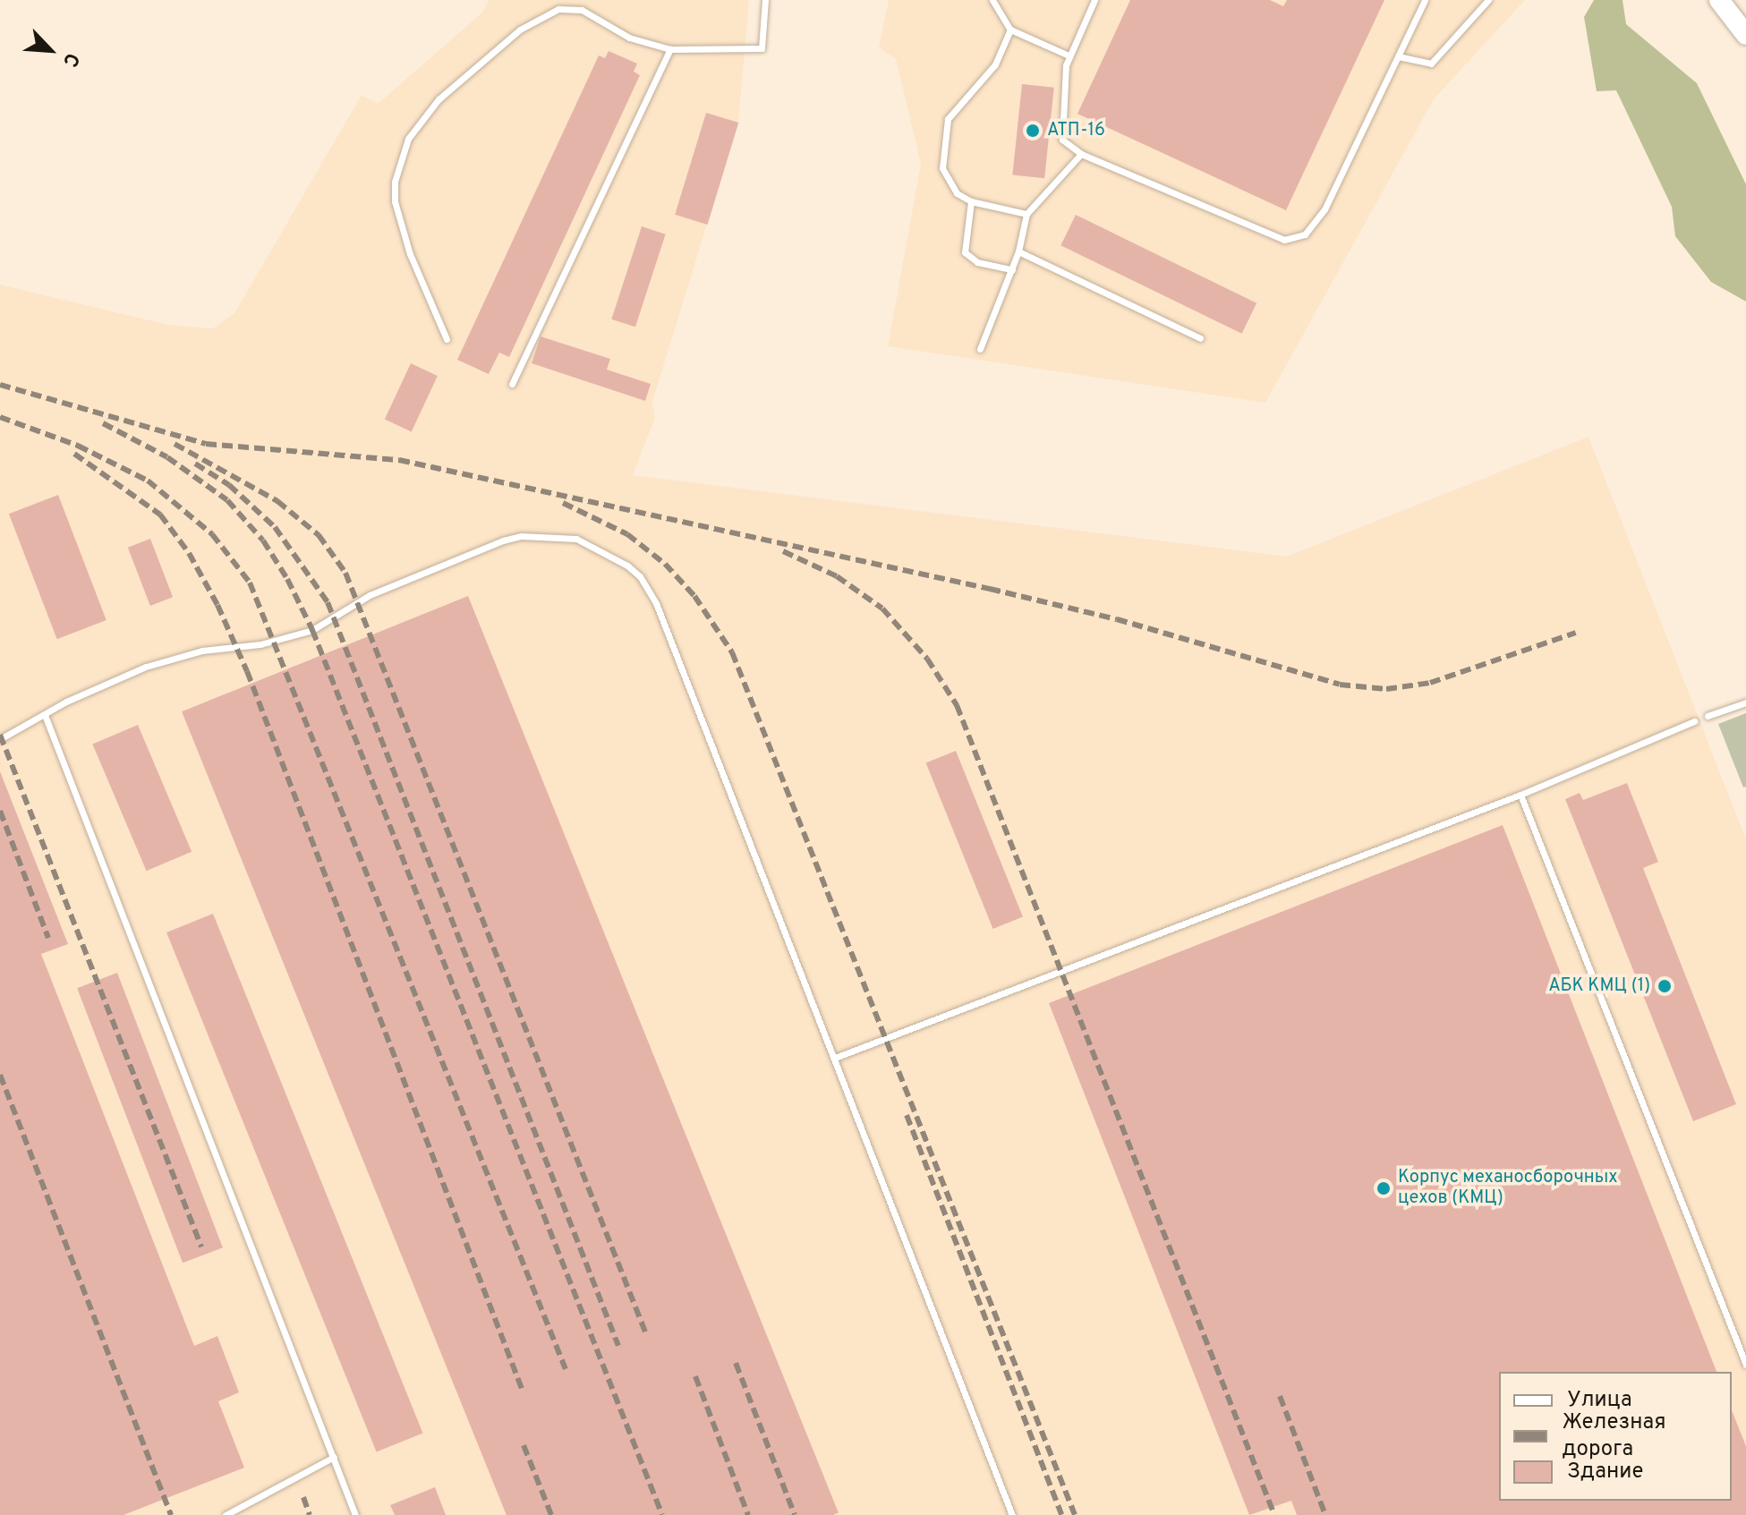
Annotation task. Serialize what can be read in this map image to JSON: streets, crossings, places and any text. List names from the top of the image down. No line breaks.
{"places":["АТП-16","АБК КМЦ (1)","Корпус механосборочных цехов (КМЦ)"],"legend":["Улица","Железная дорога","Здание"],"north":"bottom right"}
